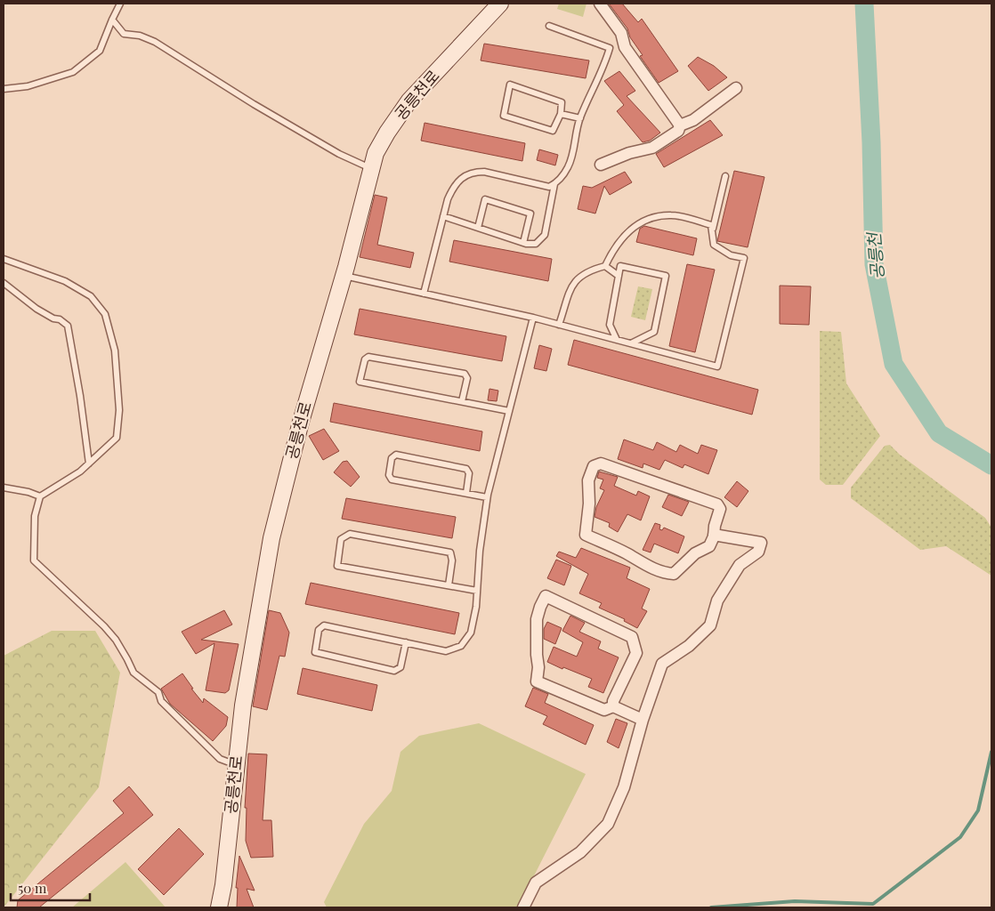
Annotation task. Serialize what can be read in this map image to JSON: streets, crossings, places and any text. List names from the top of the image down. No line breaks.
{"streets":{"street":["공릉천로"]},"water":["공릉천"],"scale_bar":"50 m"}
